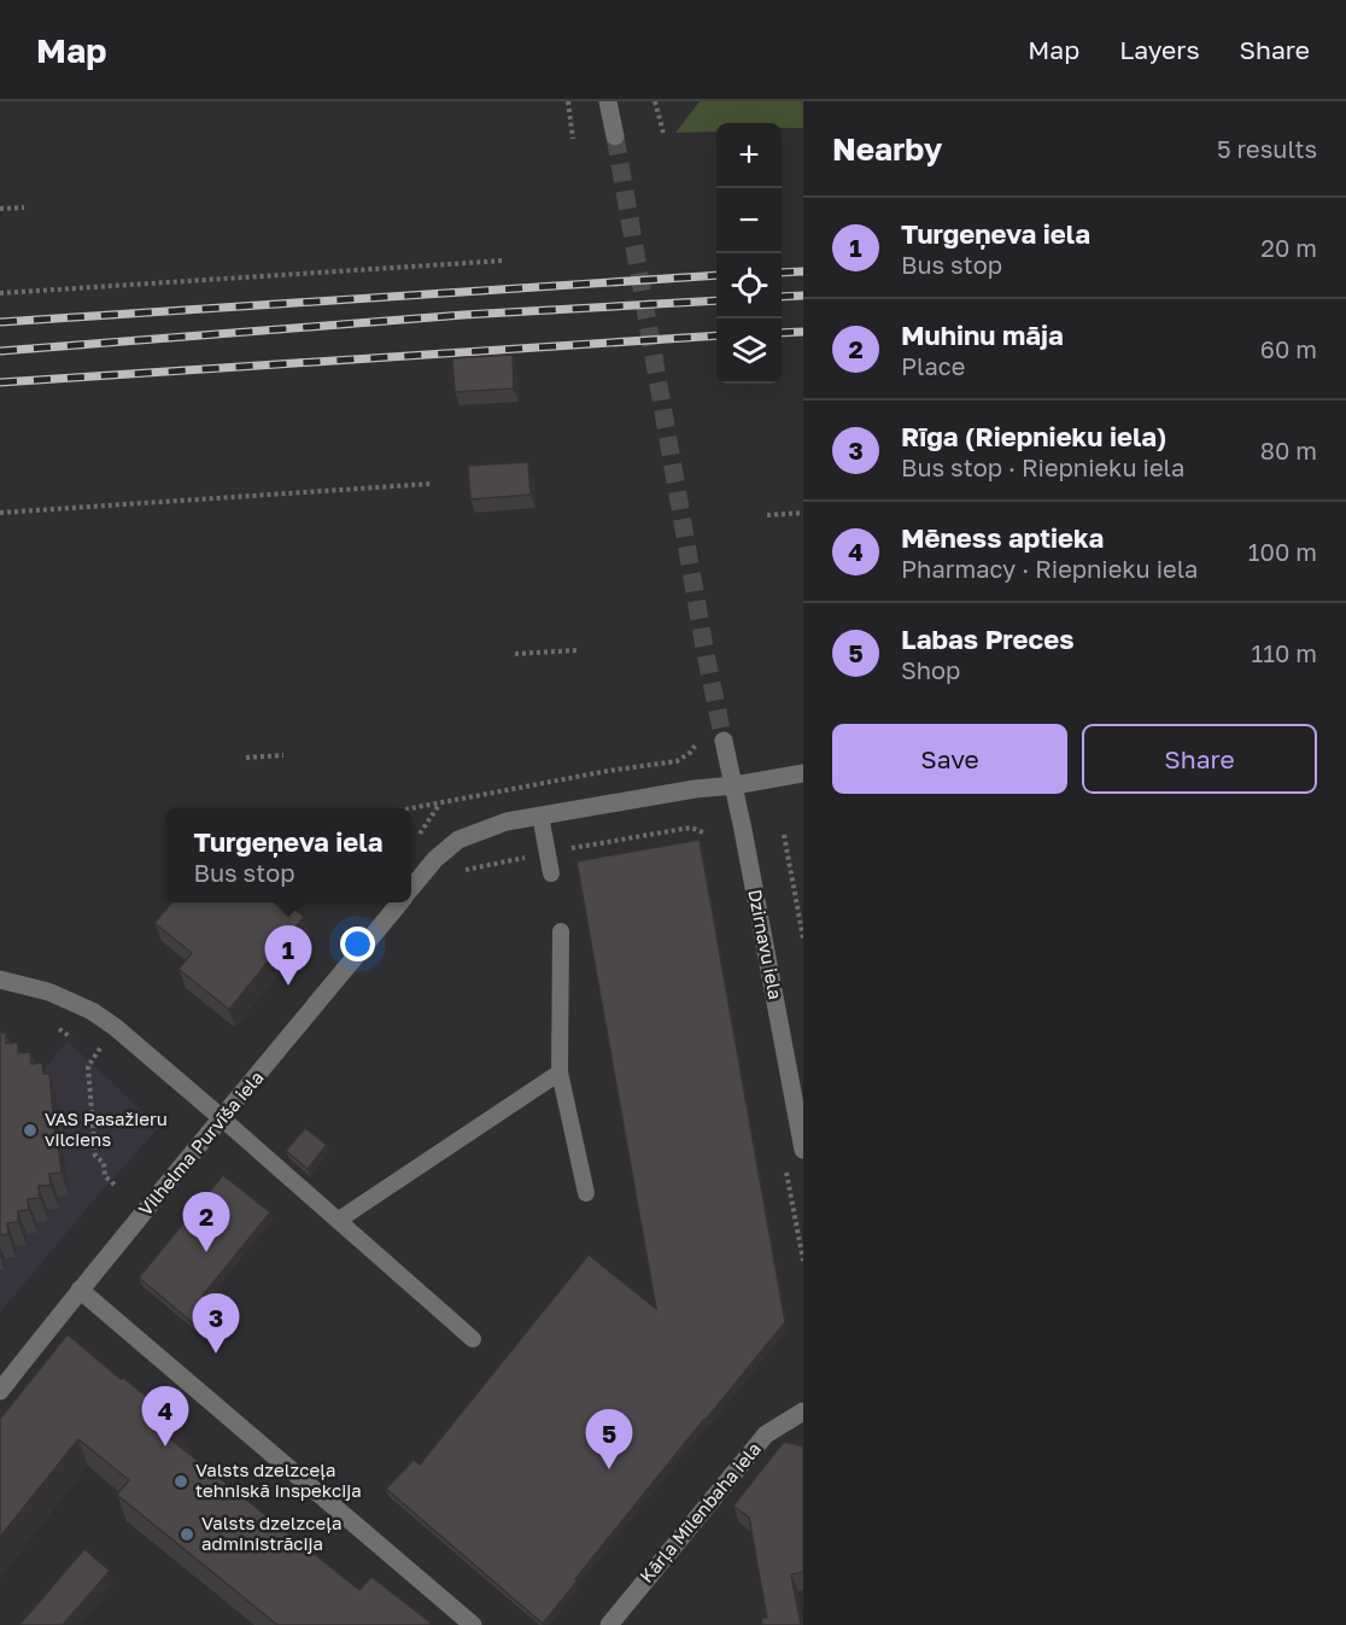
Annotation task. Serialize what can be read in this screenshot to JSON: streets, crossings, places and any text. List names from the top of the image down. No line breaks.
{"streets":{"street":["Dzirnavu iela","Vilhelma Purvīša iela","Kārļa Mīlenbaha iela"]},"crossings":[["Dzirnavu iela","Vilhelma Purvīša iela"]],"places":["VAS Pasažieru vilciens","Valsts dzelzceļa tehniskā inspekcija","Valsts dzelzceļa administrācija"],"page":{"header":"Map","nav":["Map","Layers","Share"],"heading":["Nearby","5 results"],"map_buttons":["+","−"],"list":[{"mark":"1","name":"Turgeņeva iela","note":"Bus stop","value":"20 m"},{"mark":"2","name":"Muhinu māja","note":"Place","value":"60 m"},{"mark":"3","name":"Rīga (Riepnieku iela)","note":"Bus stop · Riepnieku iela","value":"80 m"},{"mark":"4","name":"Mēness aptieka","note":"Pharmacy · Riepnieku iela","value":"100 m"},{"mark":"5","name":"Labas Preces","note":"Shop","value":"110 m"}],"buttons":["Save","Share"],"popup":["Turgeņeva iela","Bus stop"],"pins":["1","2","3","4","5"]}}
